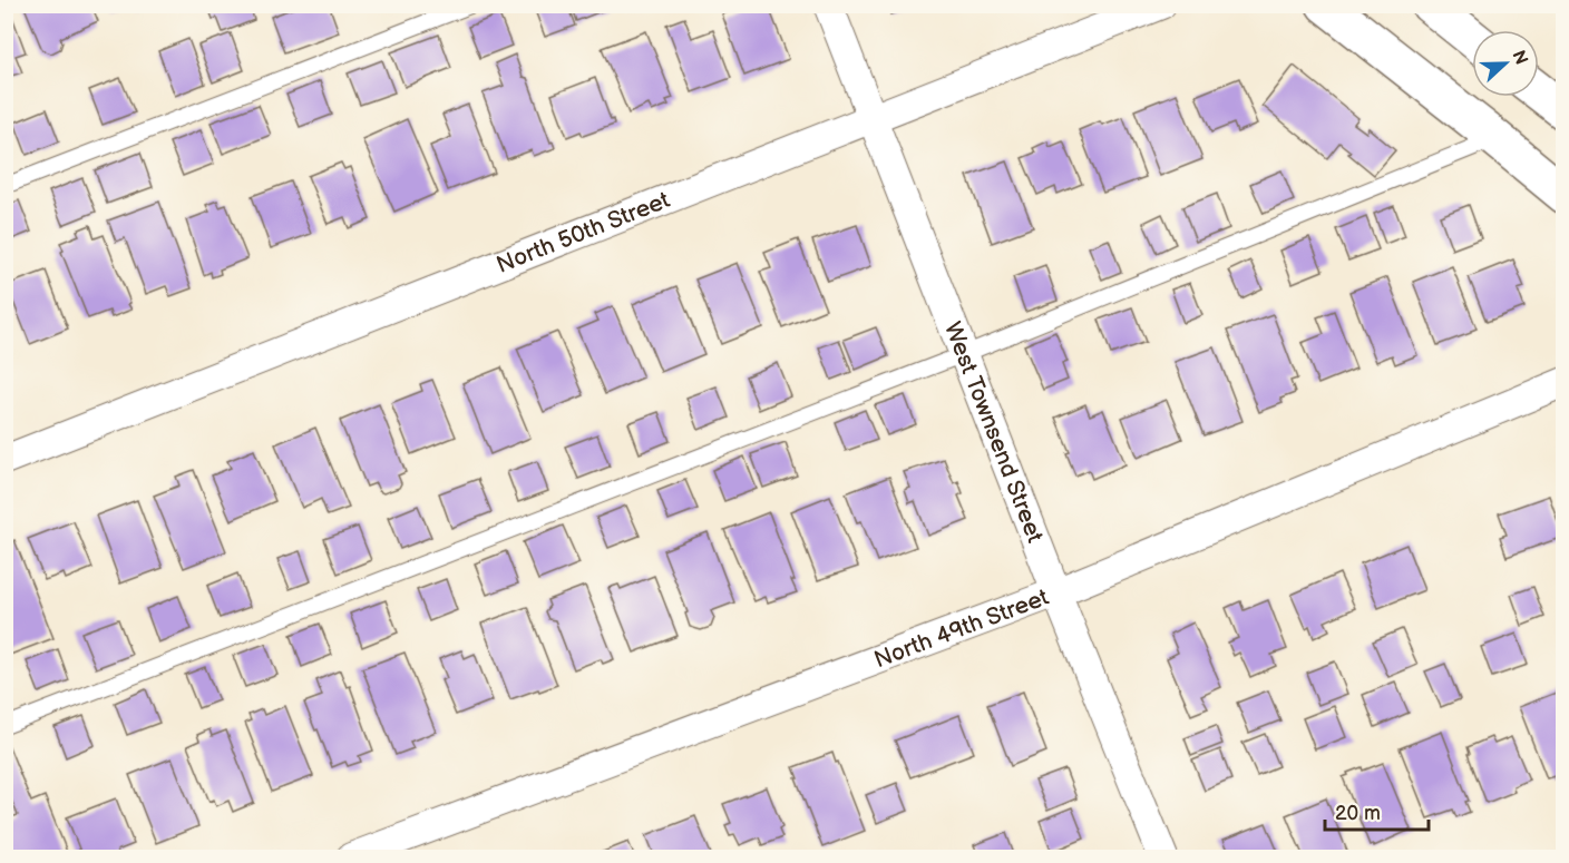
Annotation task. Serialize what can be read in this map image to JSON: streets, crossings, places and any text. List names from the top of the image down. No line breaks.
{"streets":{"street":["North 50th Street","West Townsend Street","North 49th Street"]},"crossings":[["North 50th Street","West Townsend Street"],["West Townsend Street","North 49th Street"]],"scale_bar":"20 m","north":"right"}
